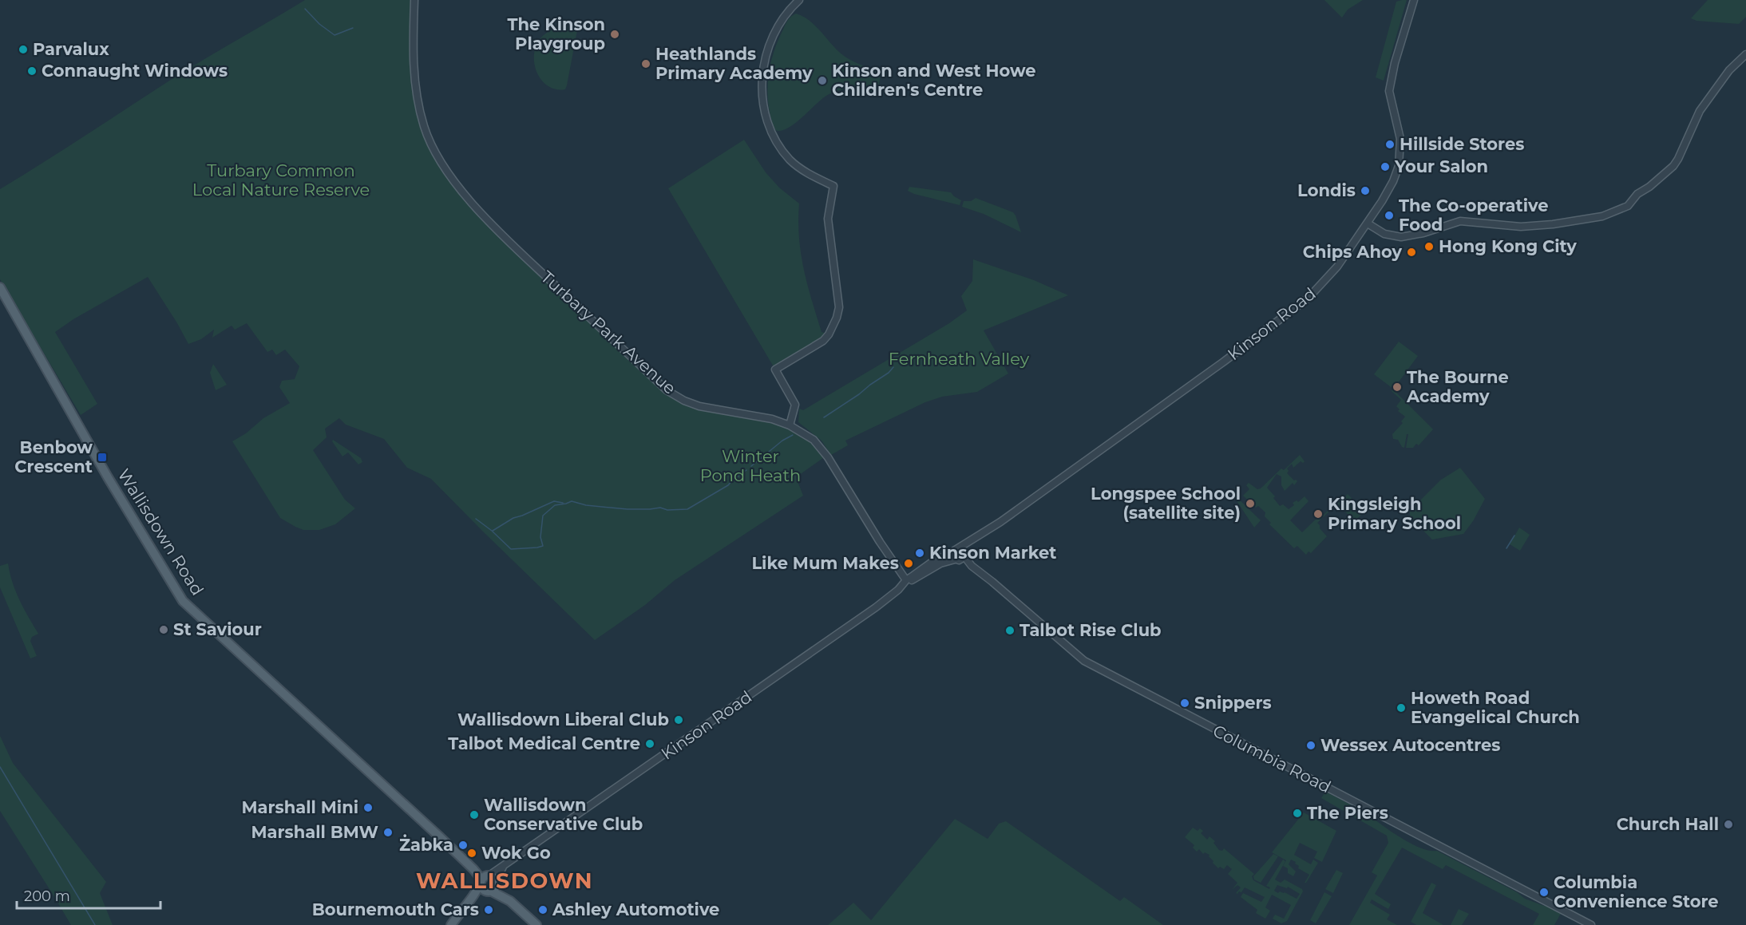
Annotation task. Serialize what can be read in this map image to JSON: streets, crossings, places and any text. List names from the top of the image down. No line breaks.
{"streets":{"main road":["Wallisdown Road"],"street":["Kinson Road","Turbary Park Avenue","Columbia Road"]},"crossings":[["Kinson Road","Turbary Park Avenue"],["Kinson Road","Wallisdown Road"],["Kinson Road","Columbia Road"]],"districts":["WALLISDOWN"],"parks":["Turbary Common Local Nature Reserve","Fernheath Valley","Winter Pond Heath"],"places":{"other":["The Kinson Playgroup","Parvalux","Heathlands Primary Academy","Connaught Windows","Kinson and West Howe Children's Centre","Hillside Stores","Your Salon","Londis","The Co-operative Food","Hong Kong City","Chips Ahoy","The Bourne Academy","Longspee School (satellite site)","Kingsleigh Primary School","Kinson Market","Like Mum Makes","St Saviour","Talbot Rise Club","Snippers","Howeth Road Evangelical Church","Wallisdown Liberal Club","Talbot Medical Centre","Wessex Autocentres","Marshall Mini","The Piers","Wallisdown Conservative Club","Church Hall","Marshall BMW","Żabka","Wok Go","Columbia Convenience Store","Bournemouth Cars","Ashley Automotive"],"transit":["Benbow Crescent"]},"scale_bar":"200 m"}
